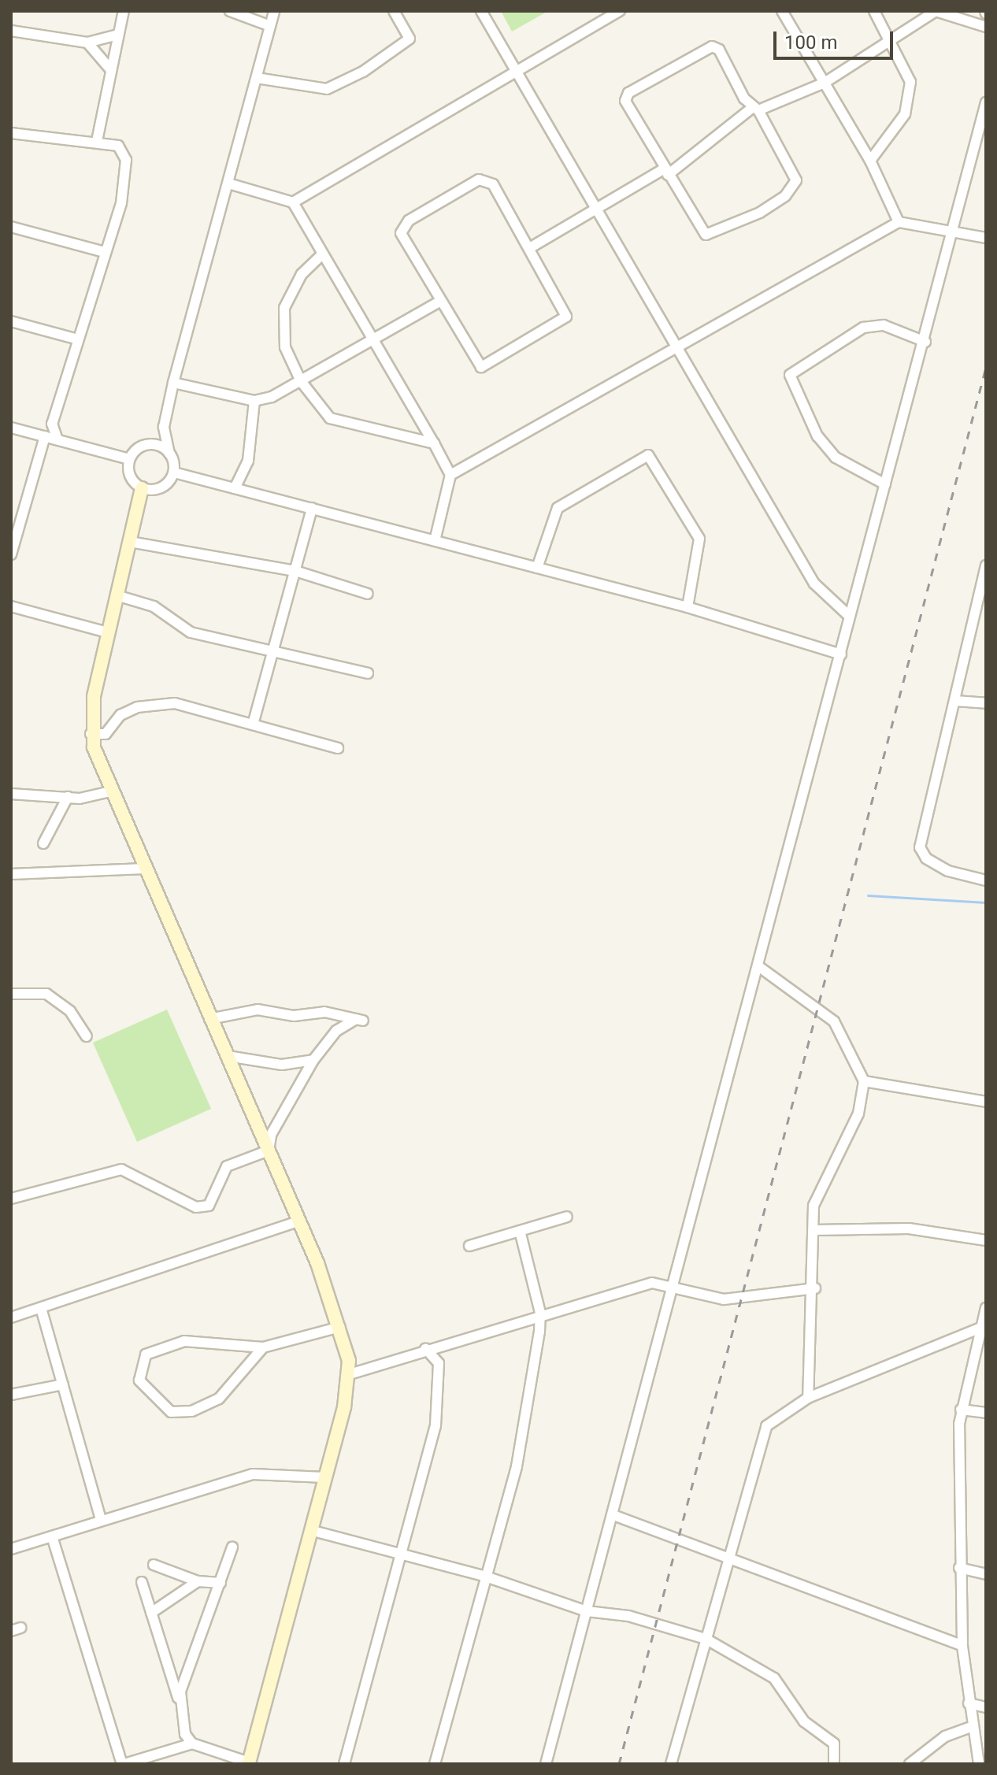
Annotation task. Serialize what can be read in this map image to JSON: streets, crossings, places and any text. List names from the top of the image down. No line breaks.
{"scale_bar":"100 m"}
